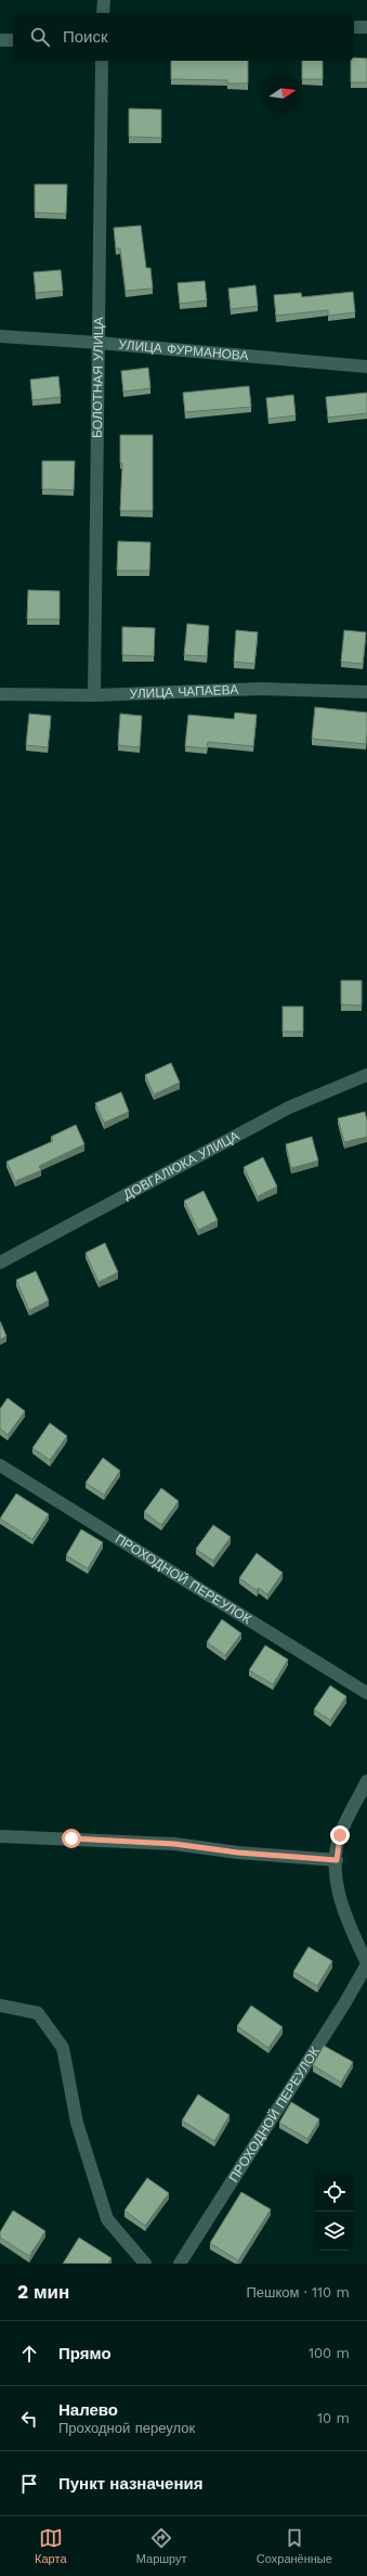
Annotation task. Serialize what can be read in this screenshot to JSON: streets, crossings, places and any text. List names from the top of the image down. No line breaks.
{"streets":{"street":["УЛИЦА ФУРМАНОВА","БОЛОТНАЯ УЛИЦА","УЛИЦА ЧАПАЕВА","ДОВГАЛЮКА УЛИЦА","ПРОХОДНОЙ ПЕРЕУЛОК"]},"crossings":[["УЛИЦА ФУРМАНОВА","БОЛОТНАЯ УЛИЦА"],["БОЛОТНАЯ УЛИЦА","УЛИЦА ЧАПАЕВА"]],"north":"right","page":{"search":"Поиск","heading":["2 мин","Пешком · 110 m"],"list":[["Прямо","100 m"],["Налево","Проходной переулок","10 m"],"Пункт назначения"],"nav":["Карта","Маршрут","Сохранённые"]}}
